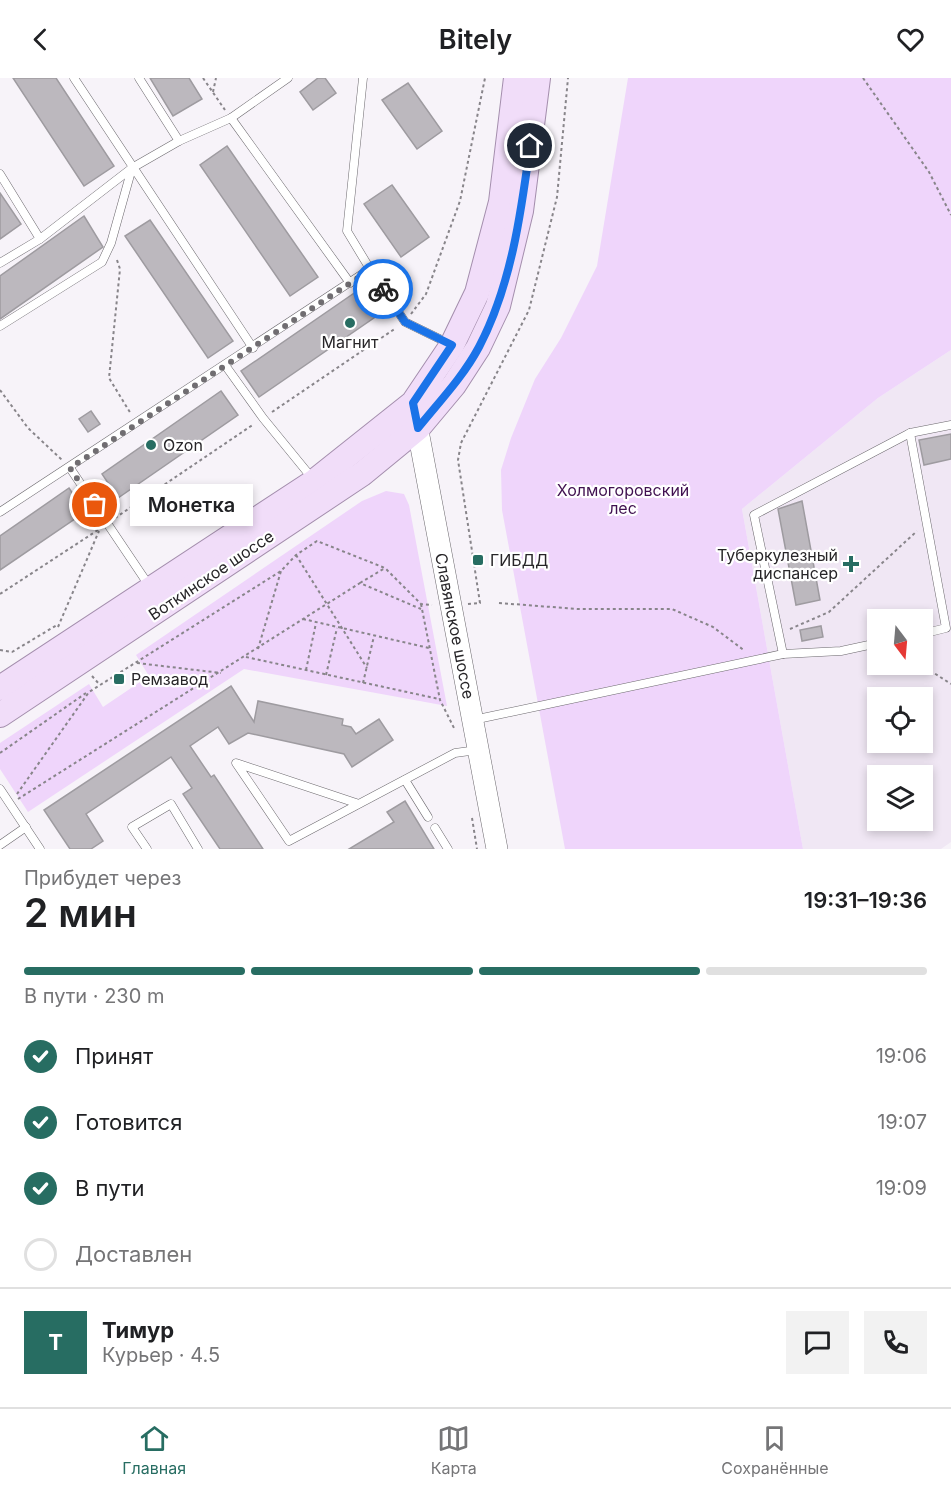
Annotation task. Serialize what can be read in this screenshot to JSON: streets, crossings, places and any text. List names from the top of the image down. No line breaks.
{"streets":{"main road":["Воткинское шоссе","Славянское шоссе"]},"crossings":[["Воткинское шоссе","Славянское шоссе"]],"parks":["Холмогоровский лес"],"places":{"other":["Магнит","Ozon","Монетка"],"transit":["ГИБДД","Ремзавод"],"health":["Туберкулезный диспансер"]},"north":"bottom","page":{"header":"Bitely","bubble":"Монетка","heading":["2 мин","Прибудет через","19:31–19:36"],"panel":["Тимур","Курьер · 4.5"],"bar":"В пути · 230 m","list":[["Принят","19:06"],["Готовится","19:07"],["В пути","19:09"],"Доставлен"],"round":"Т","tabs":["Главная","Карта","Сохранённые"]}}
